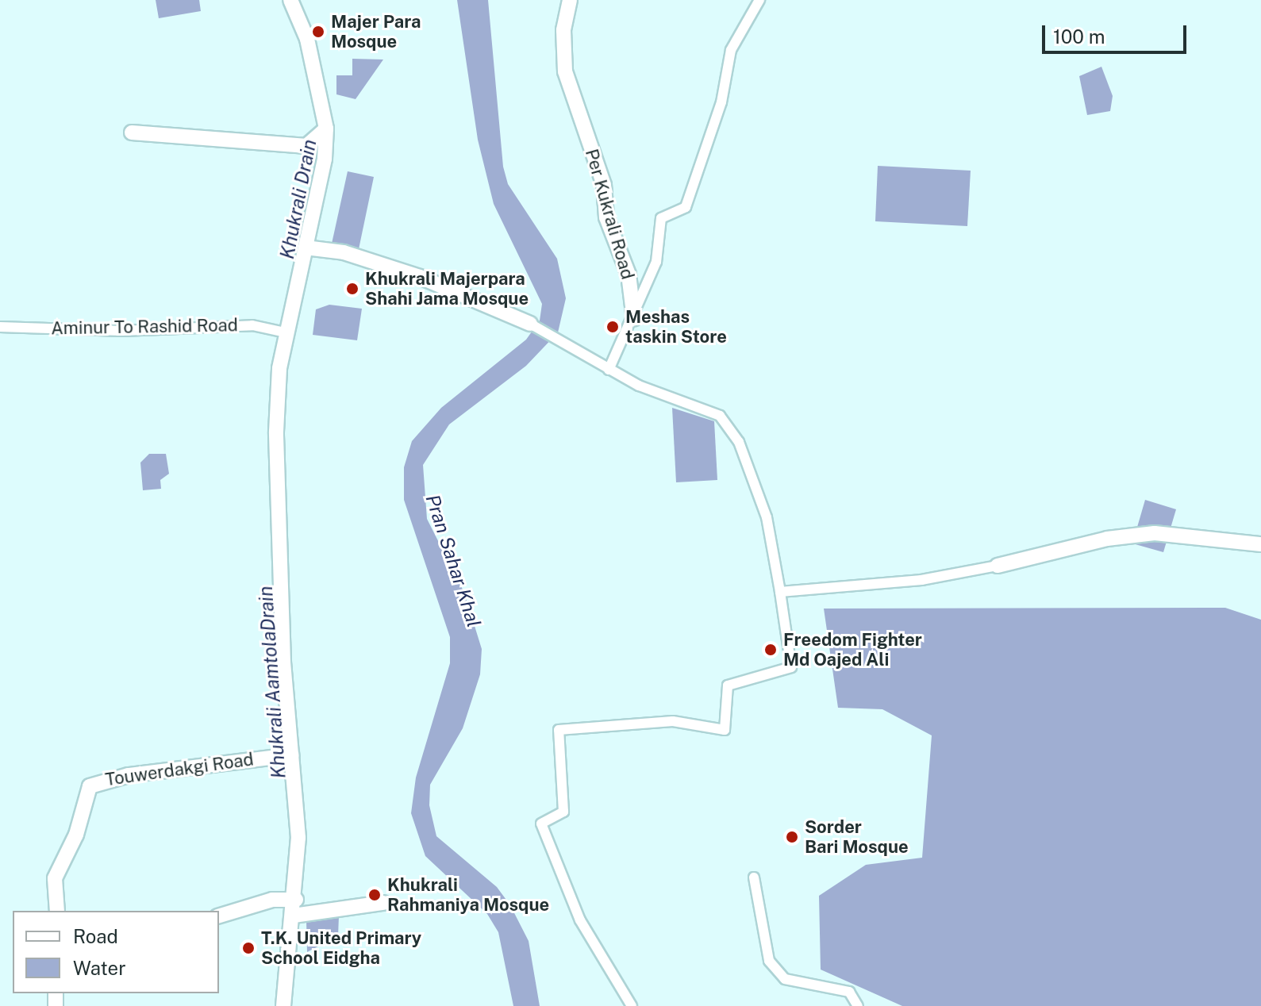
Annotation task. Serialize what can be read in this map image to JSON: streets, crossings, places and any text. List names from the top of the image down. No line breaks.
{"streets":{"street":["Per Kukrali Road","Aminur To Rashid Road","Touwerdakgi Road"]},"water":["Khukrali Drain","Pran Sahar Khal","Khukrali AamtolaDrain"],"places":["Majer Para Mosque","Khukrali Majerpara Shahi Jama Mosque","Meshas taskin Store","Freedom Fighter Md Oajed Ali","Sorder Bari Mosque","Khukrali Rahmaniya Mosque","T.K. United Primary School Eidgha"],"legend":["Road","Water"],"scale_bar":"100 m"}
